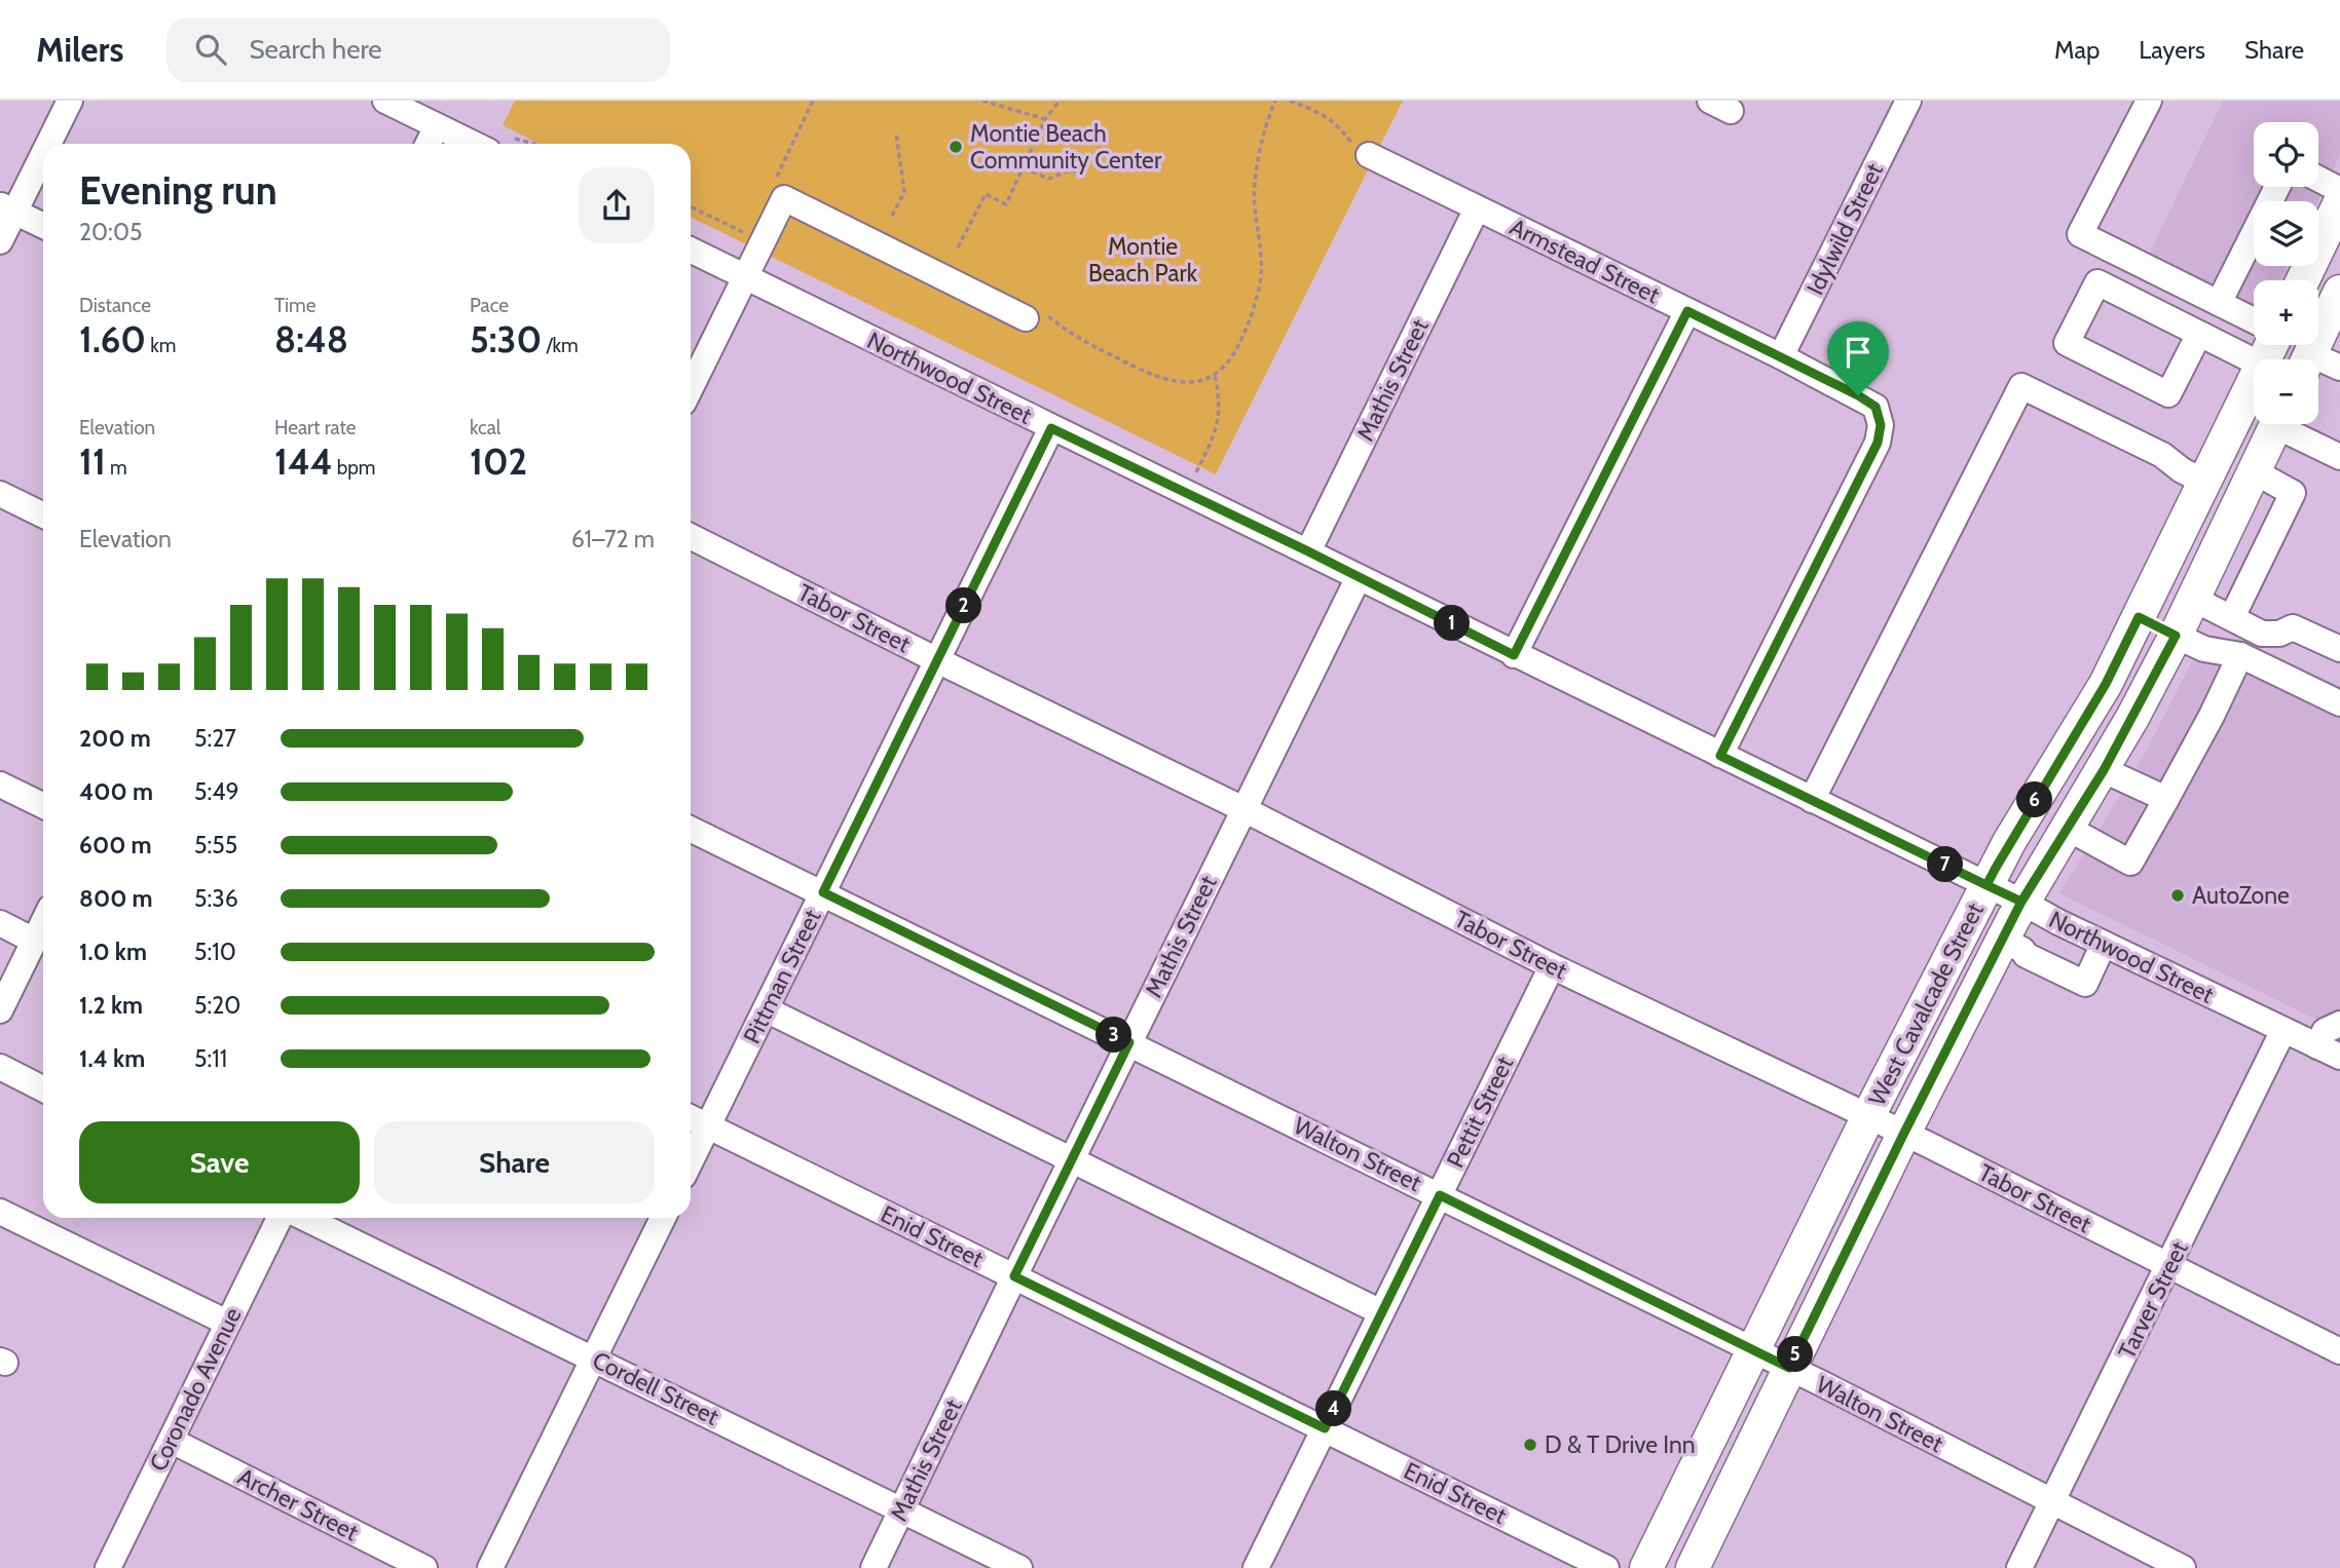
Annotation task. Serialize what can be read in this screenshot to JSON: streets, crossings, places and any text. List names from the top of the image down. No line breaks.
{"streets":{"main road":["West Cavalcade Street"],"street":["Idylwild Street","Armstead Street","Northwood Street","Mathis Street","Tabor Street","Pittman Street","Pettit Street","Walton Street","Enid Street","Tarver Street","Cordell Street","Coronado Avenue","Archer Street"]},"crossings":[["Idylwild Street","Armstead Street"],["Armstead Street","Northwood Street"],["Armstead Street","Mathis Street"],["Northwood Street","Mathis Street"],["Northwood Street","Pittman Street"],["Northwood Street","West Cavalcade Street"],["Northwood Street","Tarver Street"],["Mathis Street","Tabor Street"],["Mathis Street","Walton Street"],["Mathis Street","Enid Street"],["Mathis Street","Cordell Street"],["Tabor Street","Pittman Street"],["Tabor Street","West Cavalcade Street"],["Tabor Street","Pettit Street"],["Tabor Street","Tarver Street"],["Pittman Street","Walton Street"],["Pittman Street","Enid Street"],["West Cavalcade Street","Walton Street"],["Pettit Street","Walton Street"],["Pettit Street","Enid Street"],["Walton Street","Tarver Street"],["Coronado Avenue","Archer Street"]],"parks":["Montie Beach Park"],"places":["Montie Beach Community Center","AutoZone","D & T Drive Inn"],"page":{"header":"Milers","search":"Search here","nav":["Map","Layers","Share"],"map_buttons":["+","−"],"heading":["Evening run","20:05"],"stats":[["Distance","1.60 km"],["Time","8:48"],["Pace","5:30 /km"],["Elevation","11 m"],["Heart rate","144 bpm"],["kcal","102"]],"chart":["Elevation","61–72 m"],"pins":["2","1","6","7","3","5","4"],"list":[{"name":"200 m","note":"5:27"},{"name":"400 m","note":"5:49"},{"name":"600 m","note":"5:55"},{"name":"800 m","note":"5:36"},{"name":"1.0 km","note":"5:10"},{"name":"1.2 km","note":"5:20"},{"name":"1.4 km","note":"5:11"}],"buttons":["Save","Share"]}}
